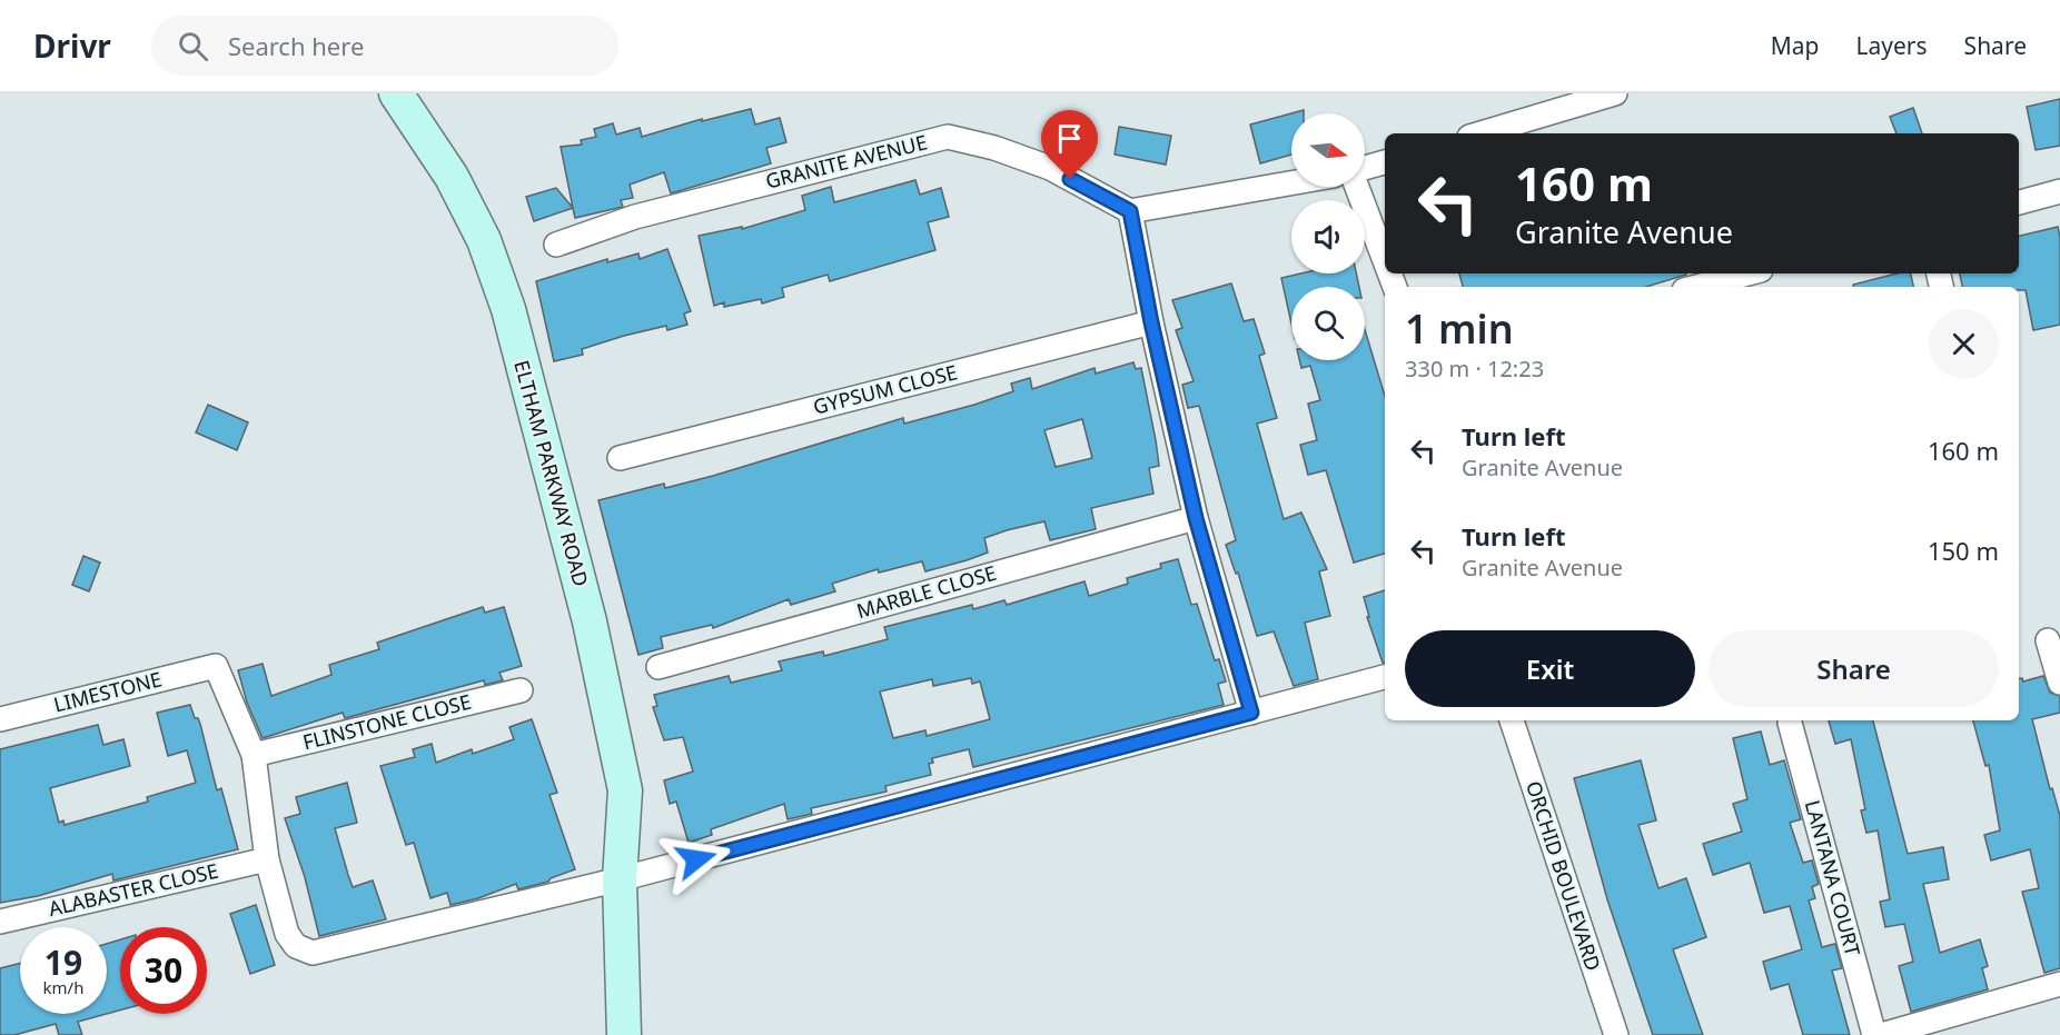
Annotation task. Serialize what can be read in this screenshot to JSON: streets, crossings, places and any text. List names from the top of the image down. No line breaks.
{"streets":{"street":["GRANITE AVENUE","GYPSUM CLOSE","ELTHAM PARKWAY ROAD","MARBLE CLOSE","LIMESTONE","FLINSTONE CLOSE","ORCHID BOULEVARD","LANTANA COURT","ALABASTER CLOSE"]},"crossings":[["LIMESTONE","FLINSTONE CLOSE"]],"north":"right","page":{"header":"Drivr","search":"Search here","nav":["Map","Layers","Share"],"turn":["160 m","Granite Avenue"],"heading":["1 min","330 m · 12:23"],"list":[{"name":"Turn left","note":"Granite Avenue","value":"160 m"},{"name":"Turn left","note":"Granite Avenue","value":"150 m"}],"buttons":["Exit","Share"],"speed":"19 km/h","limit":"30"}}
